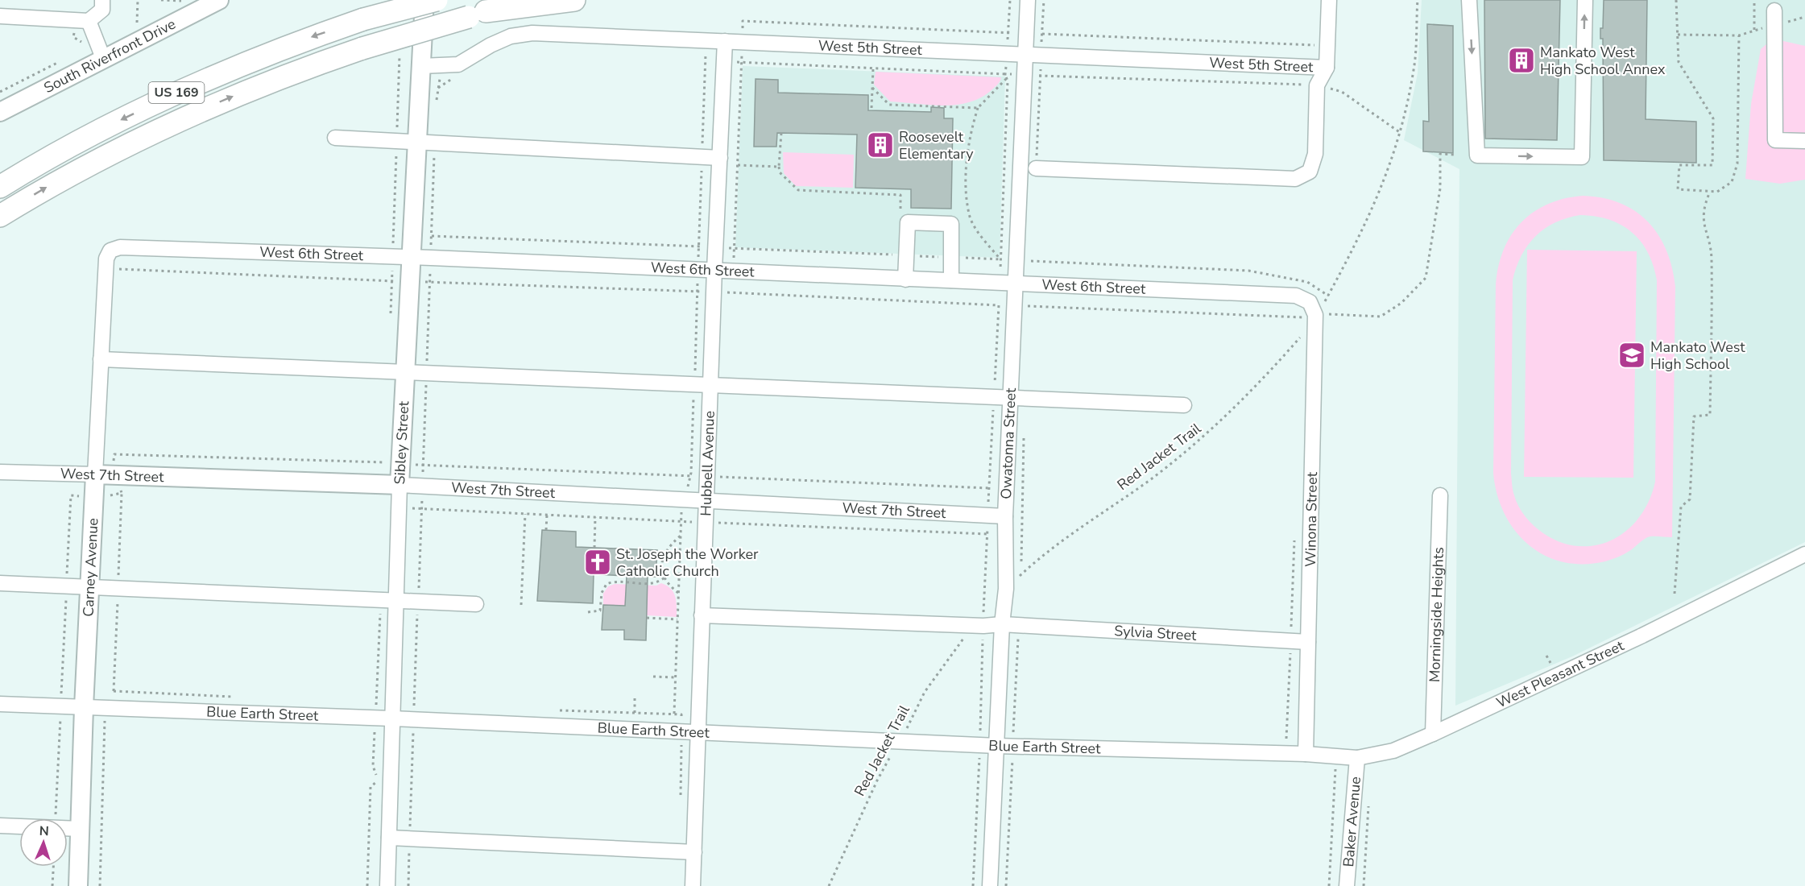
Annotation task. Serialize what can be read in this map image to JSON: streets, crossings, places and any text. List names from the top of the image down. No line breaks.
{"streets":{"highway":["US 169"],"main road":["South Riverfront Drive","Sibley Street","West 7th Street","Carney Avenue"],"street":["West 5th Street","West 6th Street","Owatonna Street","Hubbell Avenue","Winona Street","Morningside Heights","Sylvia Street","West Pleasant Street","Blue Earth Street","Baker Avenue"],"path":["Red Jacket Trail"]},"crossings":[["West 5th Street","Sibley Street"],["West 5th Street","Owatonna Street"],["West 5th Street","Hubbell Avenue"],["US 169","Sibley Street"],["West 6th Street","Sibley Street"],["West 6th Street","Owatonna Street"],["West 6th Street","Hubbell Avenue"],["West 6th Street","Winona Street"],["West 6th Street","Carney Avenue"],["Sibley Street","West 7th Street"],["Sibley Street","Blue Earth Street"],["Owatonna Street","Red Jacket Trail"],["Owatonna Street","West 7th Street"],["Owatonna Street","Sylvia Street"],["Owatonna Street","Blue Earth Street"],["Red Jacket Trail","Winona Street"],["Red Jacket Trail","Sylvia Street"],["Red Jacket Trail","Blue Earth Street"],["Hubbell Avenue","West 7th Street"],["Hubbell Avenue","Sylvia Street"],["Hubbell Avenue","Blue Earth Street"],["West 7th Street","Carney Avenue"],["Winona Street","Sylvia Street"],["Winona Street","West Pleasant Street"],["Winona Street","Blue Earth Street"],["Carney Avenue","Blue Earth Street"],["Morningside Heights","West Pleasant Street"],["West Pleasant Street","Blue Earth Street"],["West Pleasant Street","Baker Avenue"]],"places":{"building":["Mankato West High School Annex","Roosevelt Elementary"],"school or university":["Mankato West High School"],"church":["St. Joseph the Worker Catholic Church"]},"north":"top"}
